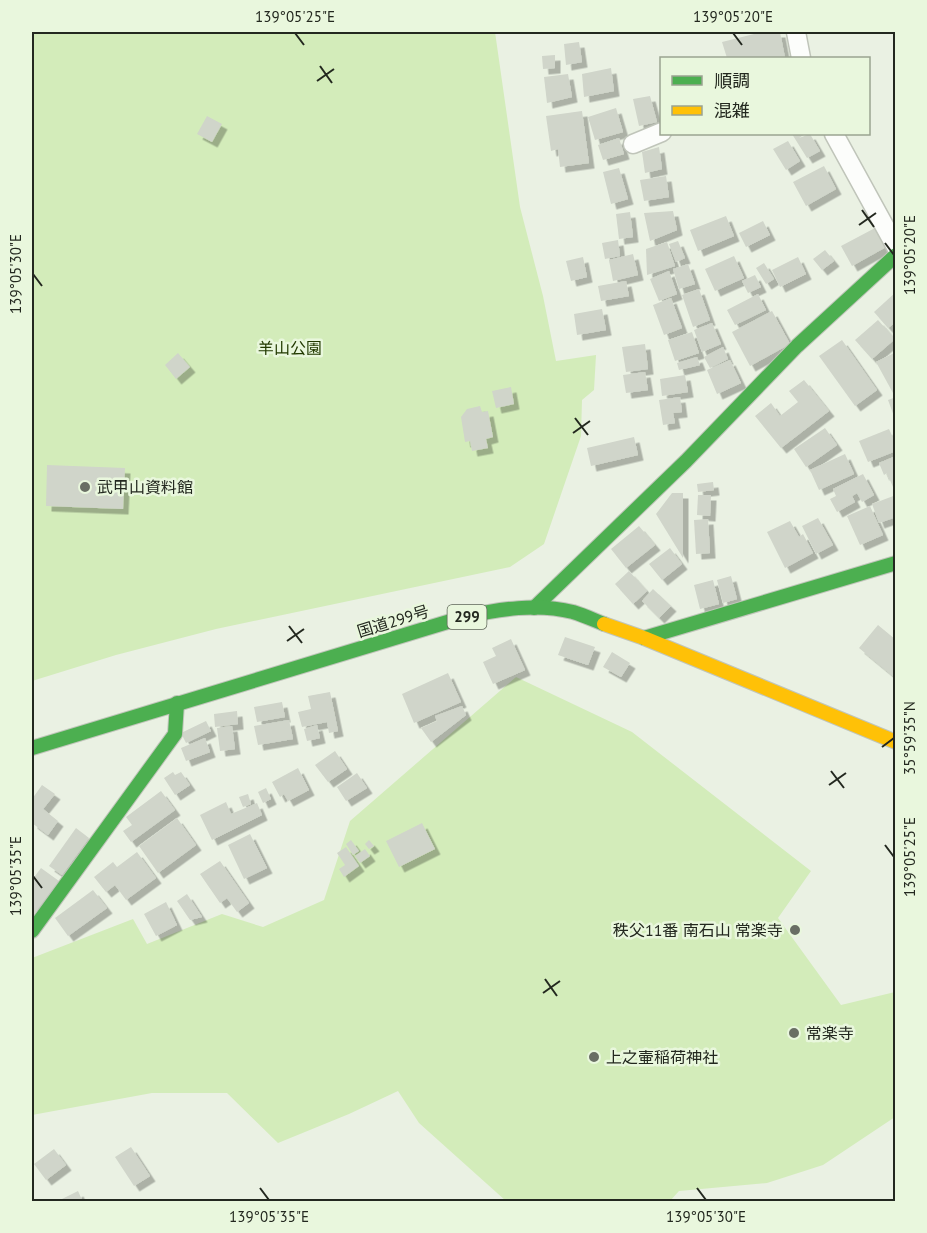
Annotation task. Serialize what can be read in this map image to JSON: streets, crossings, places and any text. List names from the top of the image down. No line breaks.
{"streets":{"main road":["299","国道299号"]},"parks":["羊山公園"],"places":["武甲山資料館","秩父11番 南石山 常楽寺","常楽寺","上之壷稲荷神社"],"legend":["順調","混雑"],"coordinates":["139°05'25\"E","139°05'20\"E","139°05'30\"E","35°59'35\"N","139°05'35\"E"]}
